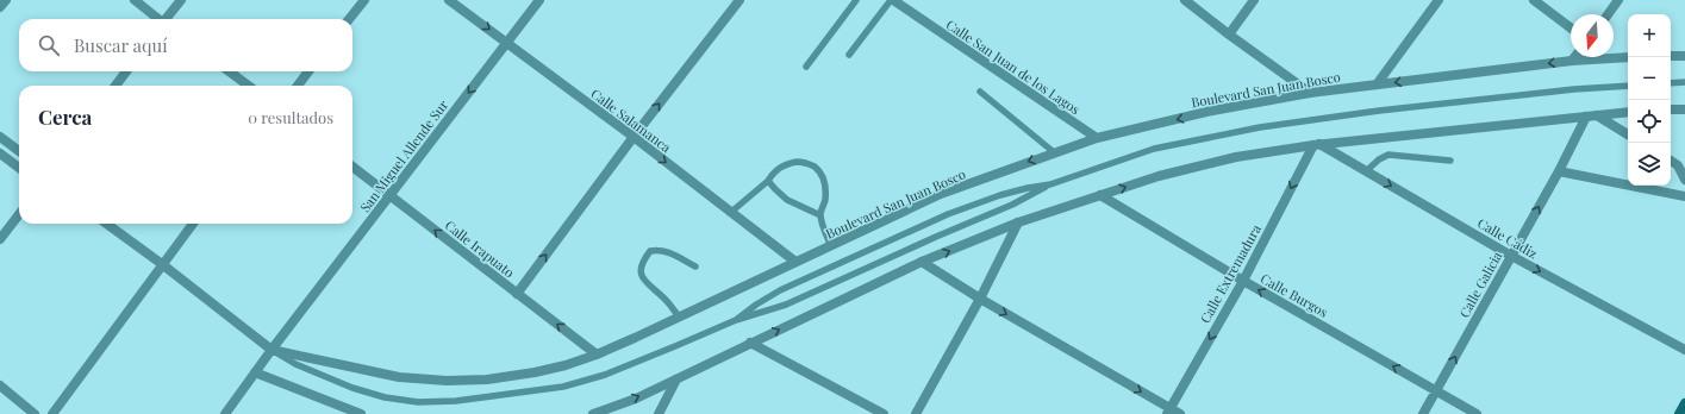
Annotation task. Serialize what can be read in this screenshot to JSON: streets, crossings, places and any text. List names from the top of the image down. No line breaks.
{"streets":{"street":["Calle San Juan de los Lagos","Boulevard San Juan Bosco","Calle Salamanca","San Miguel Allende Sur","Calle Cádiz","Calle Irapuato","Calle Extremadura","Calle Galicia","Calle Burgos"]},"crossings":[["Calle San Juan de los Lagos","Boulevard San Juan Bosco"],["Boulevard San Juan Bosco","Calle Salamanca"],["Boulevard San Juan Bosco","San Miguel Allende Sur"],["Boulevard San Juan Bosco","Calle Irapuato"],["Calle Salamanca","San Miguel Allende Sur"],["San Miguel Allende Sur","Calle Irapuato"],["Calle Cádiz","Calle Extremadura"],["Calle Cádiz","Calle Galicia"],["Calle Extremadura","Calle Burgos"],["Calle Galicia","Calle Burgos"]],"one_way":["Calle Salamanca","San Miguel Allende Sur","Calle Cádiz","Calle Irapuato","Calle Extremadura","Calle Galicia","Calle Burgos"],"north":"bottom","page":{"map_buttons":["+","−"],"search":"Buscar aquí","heading":["Cerca","0 resultados"]}}
